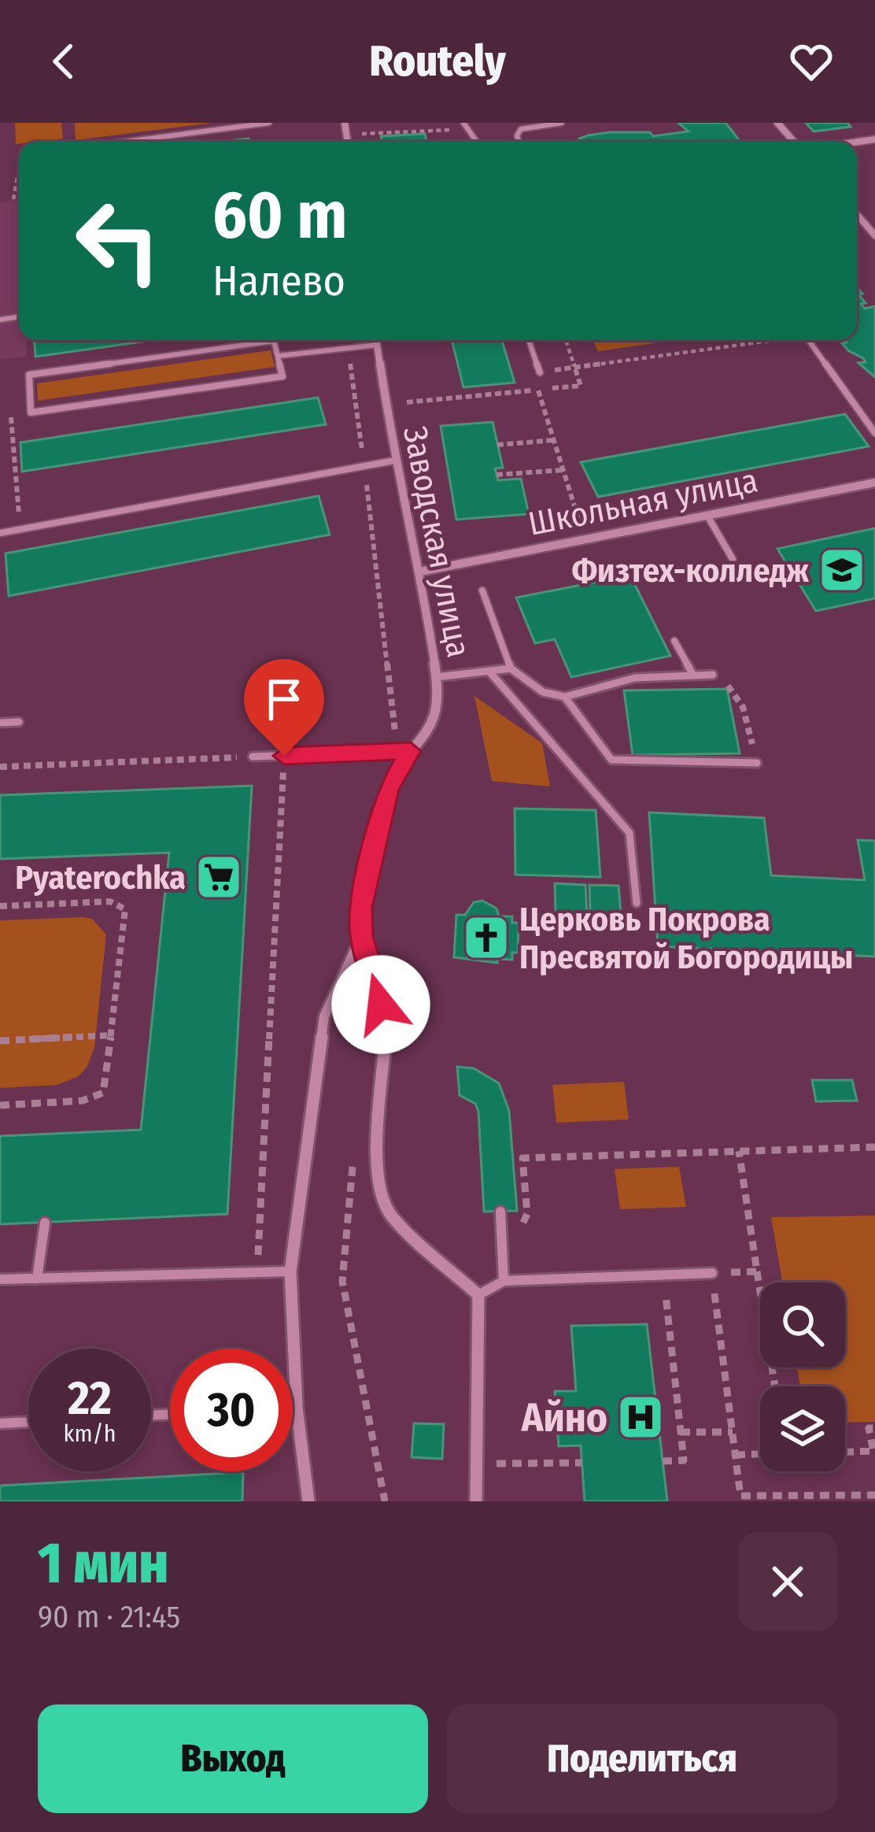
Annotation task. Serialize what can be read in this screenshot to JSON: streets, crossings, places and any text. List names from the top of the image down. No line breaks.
{"streets":{"street":["Школьная улица","Заводская улица"]},"crossings":[["Школьная улица","Заводская улица"]],"places":{"school or university":["Физтех-колледж"],"supermarket":["Pyaterochka"],"church":["Церковь Покрова Пресвятой Богородицы"],"hospital":["Айно"]},"page":{"header":"Routely","turn":["60 m","Налево"],"speed":"22 km/h","limit":"30","heading":["1 мин","90 m · 21:45"],"buttons":["Выход","Поделиться"]}}
